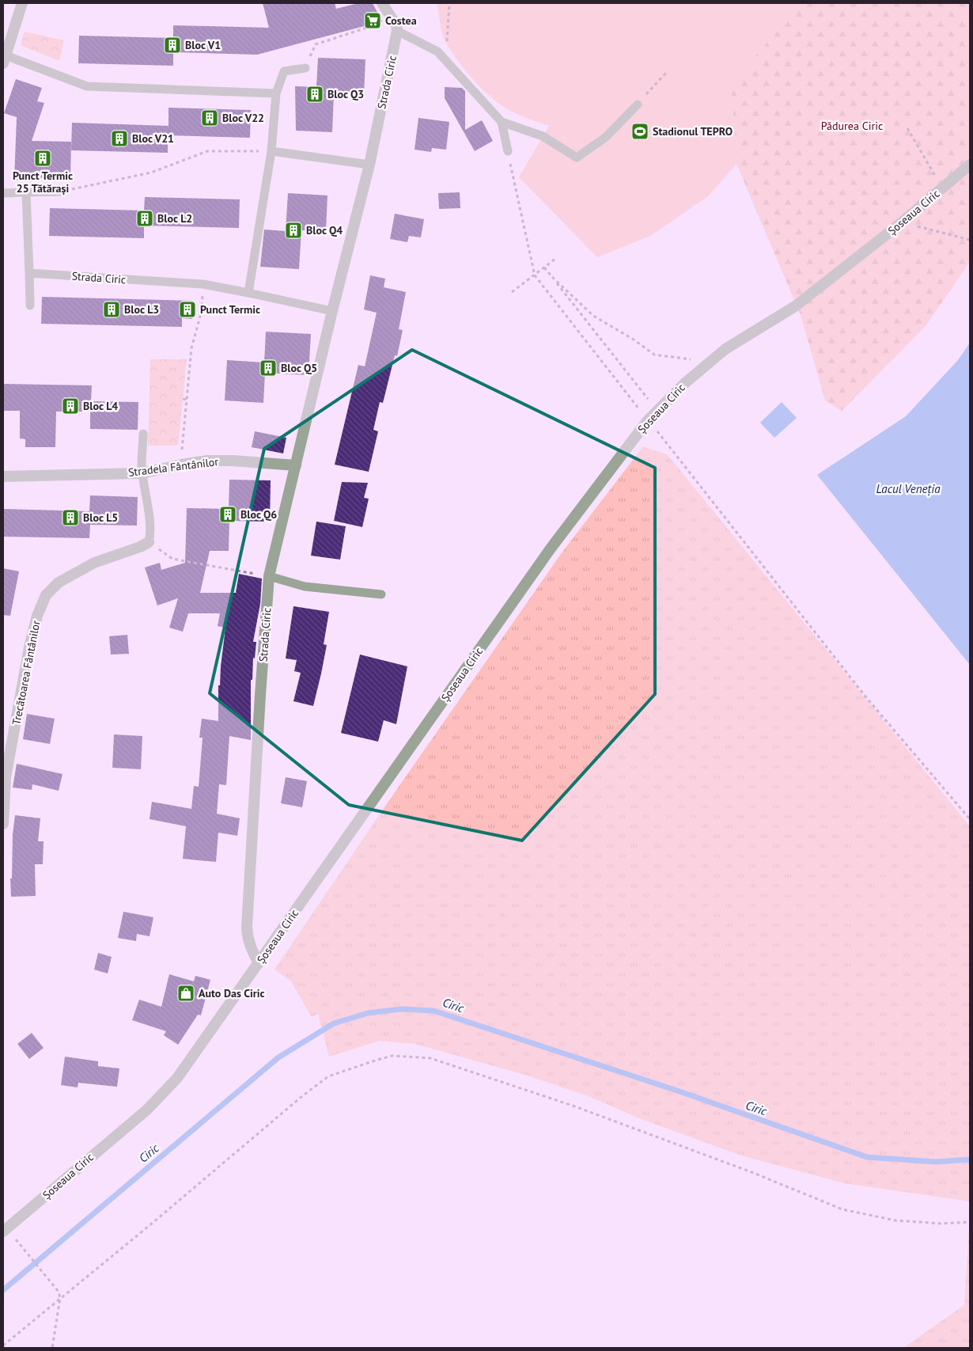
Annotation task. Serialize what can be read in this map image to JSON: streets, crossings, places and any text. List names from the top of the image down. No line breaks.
{"streets":{"street":["Strada Ciric","Șoseaua Ciric","Stradela Fântânilor","Trecătoarea Fântânilor"]},"crossings":[["Strada Ciric","Șoseaua Ciric"],["Strada Ciric","Stradela Fântânilor"]],"water":["Lacul Veneția","Ciric"],"parks":["Pădurea Ciric"],"places":{"supermarket":["Costea"],"building":["Bloc V1","Bloc Q3","Bloc V22","Bloc V21","Punct Termic 25 Tătărași","Bloc L2","Bloc Q4","Bloc L3","Punct Termic","Bloc Q5","Bloc L4","Bloc Q6","Bloc L5"],"sports":["Stadionul TEPRO"],"shop":["Auto Das Ciric"]}}
